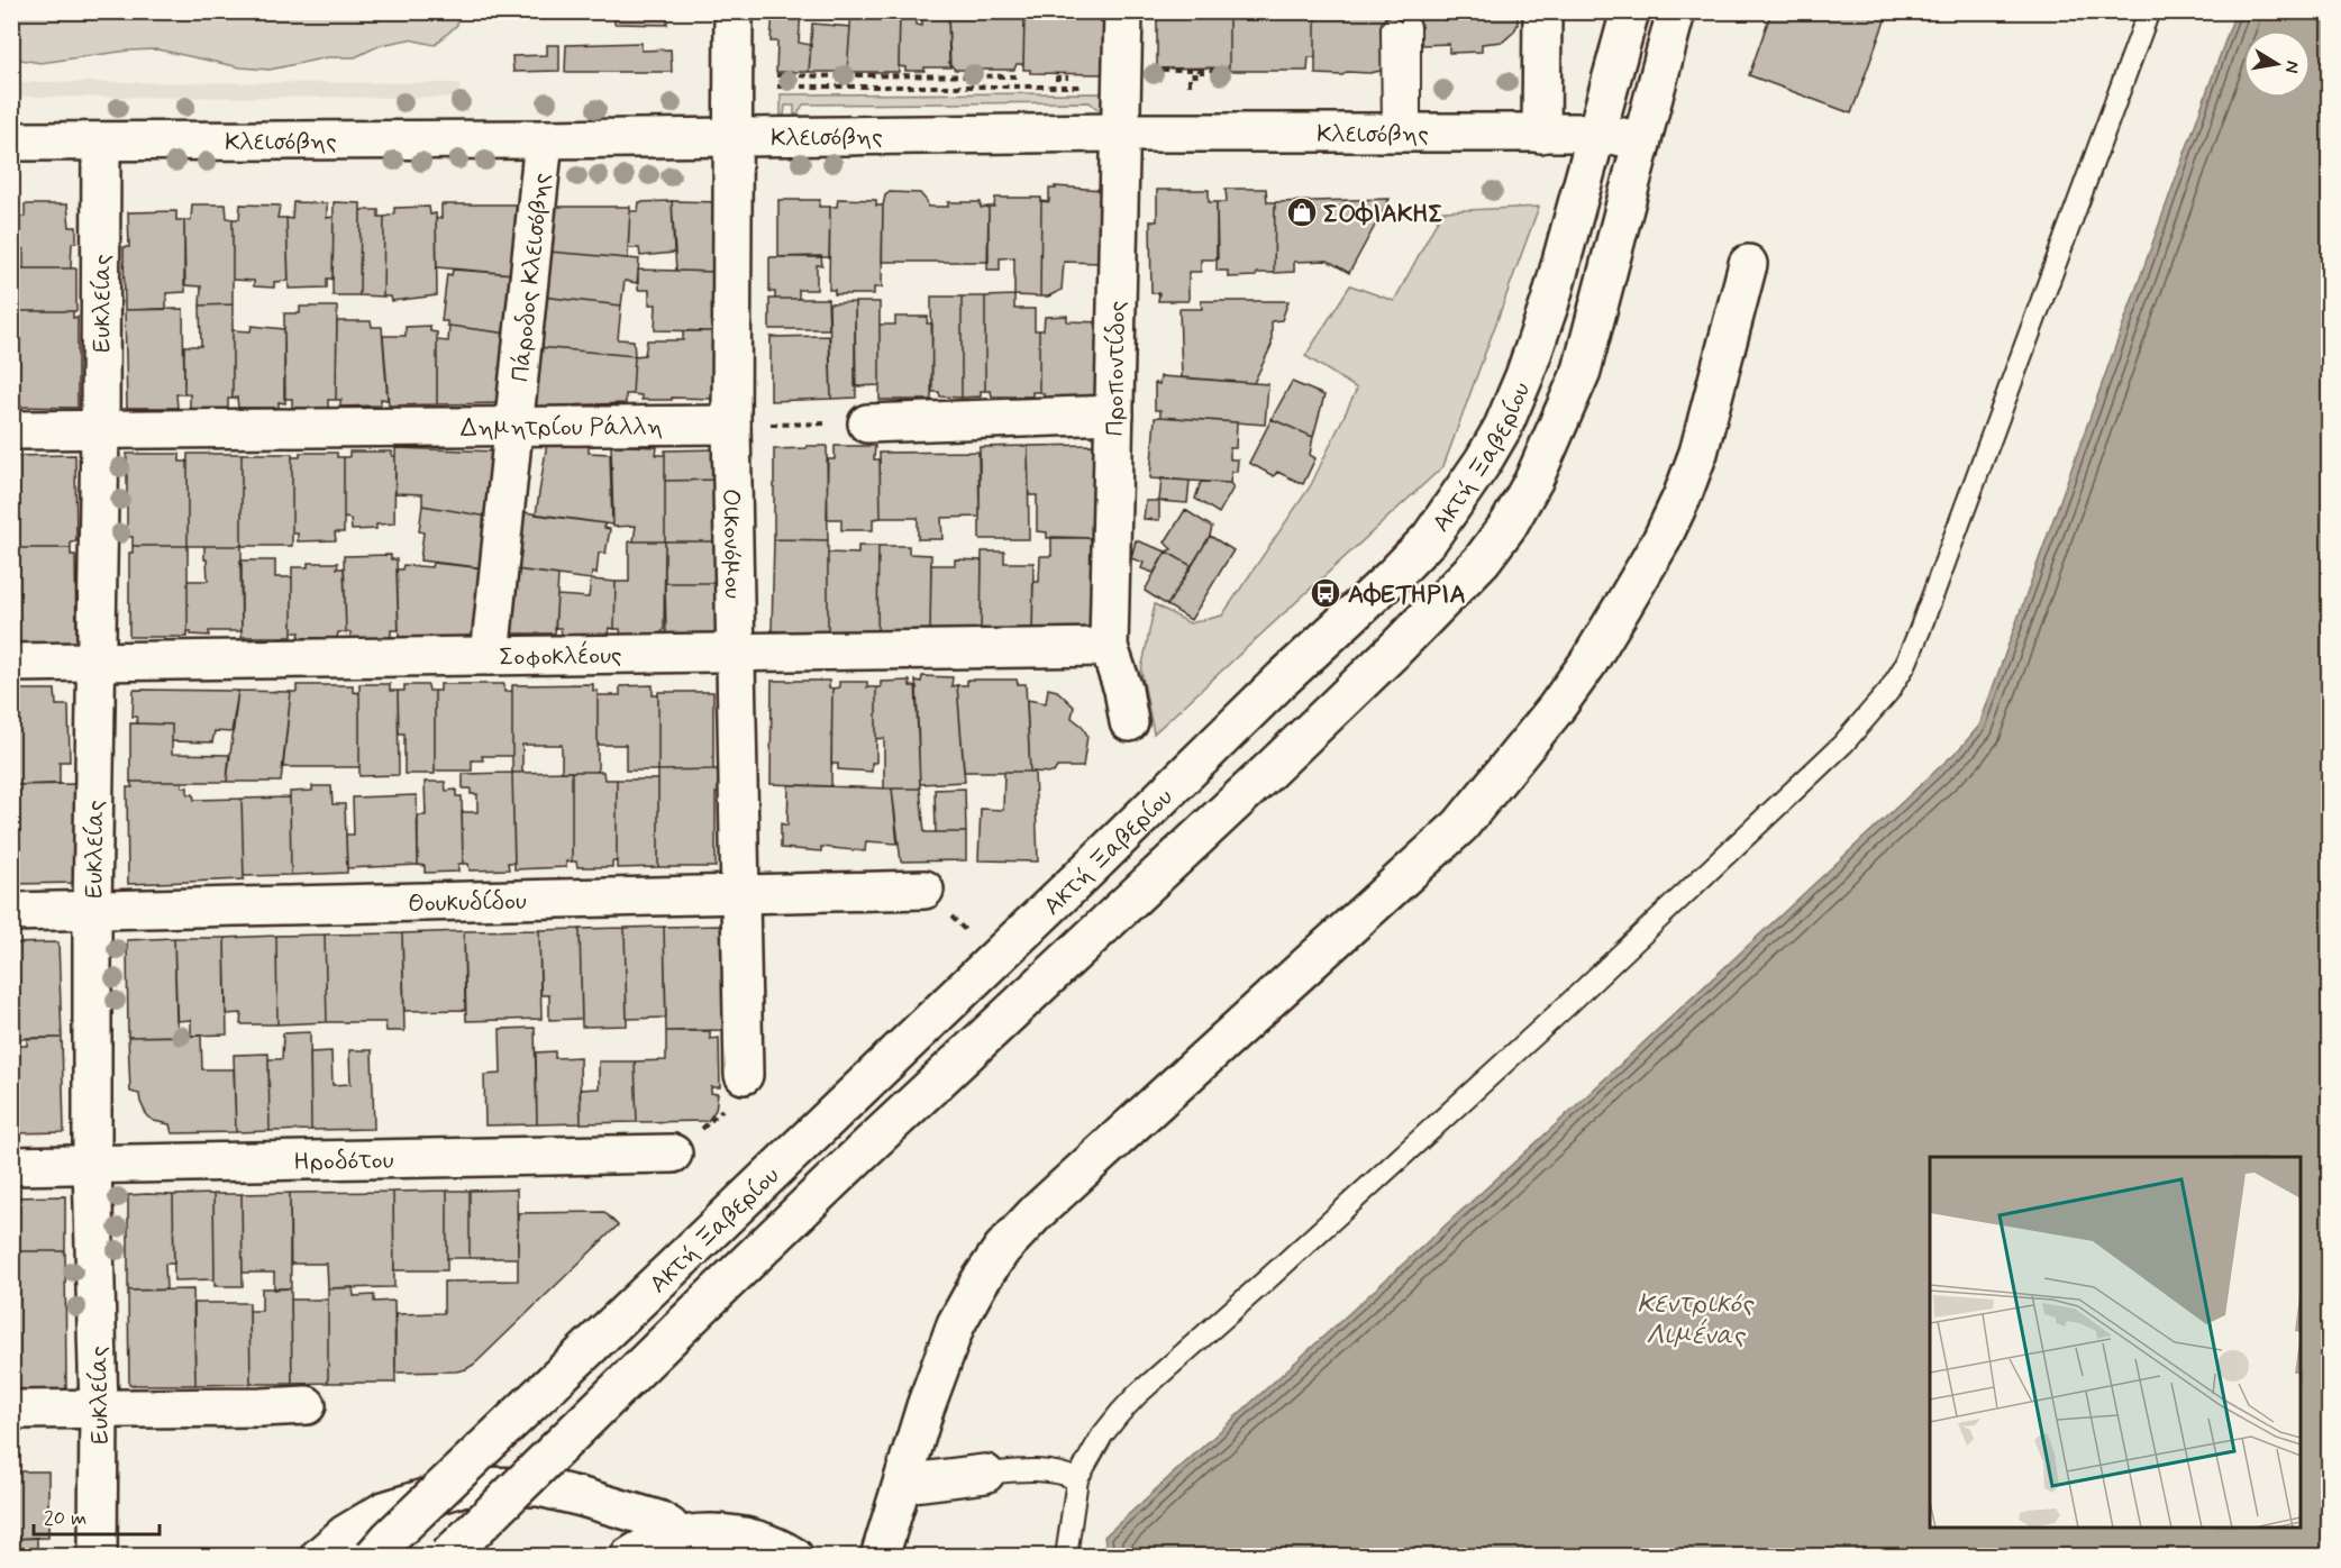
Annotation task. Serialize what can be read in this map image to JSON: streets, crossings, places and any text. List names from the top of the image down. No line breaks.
{"streets":{"street":["Κλεισόβης","Πάροδος Κλεισόβης","Ευκλείας","Προποντίδος","Δημητρίου Ράλλη","Ακτή Ξαβερίου","Οικονόμου","Σοφοκλέους","Θουκυδίδου","Ηροδότου"]},"crossings":[["Κλεισόβης","Πάροδος Κλεισόβης"],["Κλεισόβης","Ευκλείας"],["Κλεισόβης","Προποντίδος"],["Κλεισόβης","Ακτή Ξαβερίου"],["Κλεισόβης","Οικονόμου"],["Πάροδος Κλεισόβης","Δημητρίου Ράλλη"],["Πάροδος Κλεισόβης","Σοφοκλέους"],["Ευκλείας","Δημητρίου Ράλλη"],["Ευκλείας","Σοφοκλέους"],["Ευκλείας","Θουκυδίδου"],["Ευκλείας","Ηροδότου"],["Προποντίδος","Σοφοκλέους"],["Δημητρίου Ράλλη","Οικονόμου"],["Οικονόμου","Σοφοκλέους"],["Οικονόμου","Θουκυδίδου"]],"water":["Κεντρικός Λιμένας"],"places":{"shop":["ΣΟΦΙΑΚΗΣ"],"bus stop":["ΑΦΕΤΗΡΙΑ"]},"scale_bar":"20 m","north":"right"}
